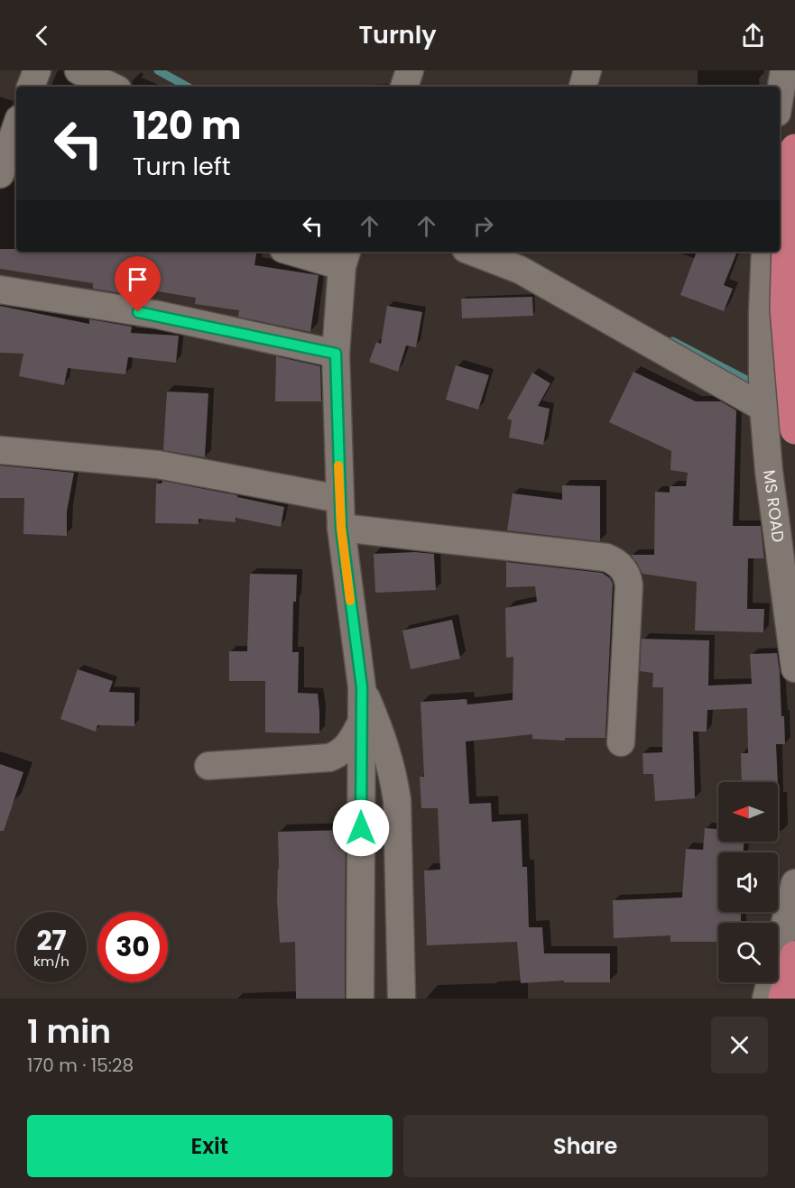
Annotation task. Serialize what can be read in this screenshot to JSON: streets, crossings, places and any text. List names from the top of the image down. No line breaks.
{"streets":{"street":["MS ROAD"]},"north":"left","page":{"header":"Turnly","turn":["120 m","Turn left"],"speed":"27 km/h","limit":"30","heading":["1 min","170 m · 15:28"],"buttons":["Exit","Share"]}}
